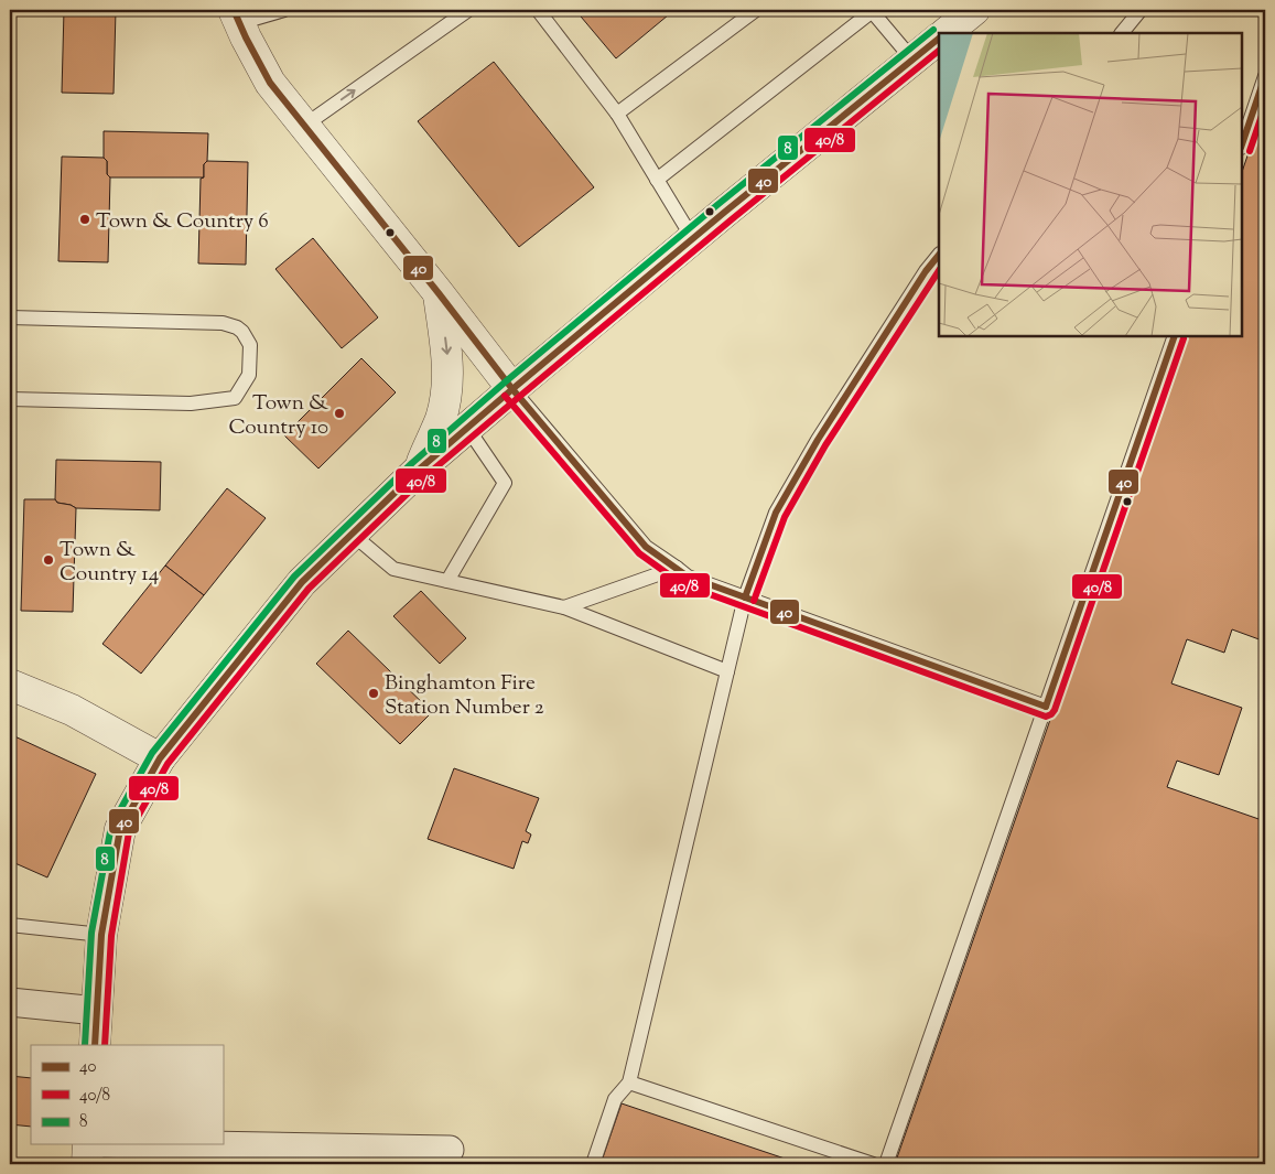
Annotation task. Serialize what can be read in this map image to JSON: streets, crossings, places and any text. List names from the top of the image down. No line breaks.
{"places":["Town & Country 6","Town & Country 10","Town & Country 14","Binghamton Fire Station Number 2"],"lines":["transit line 40","transit line 8","transit line 40/8"],"legend":["40","40/8","8"]}
